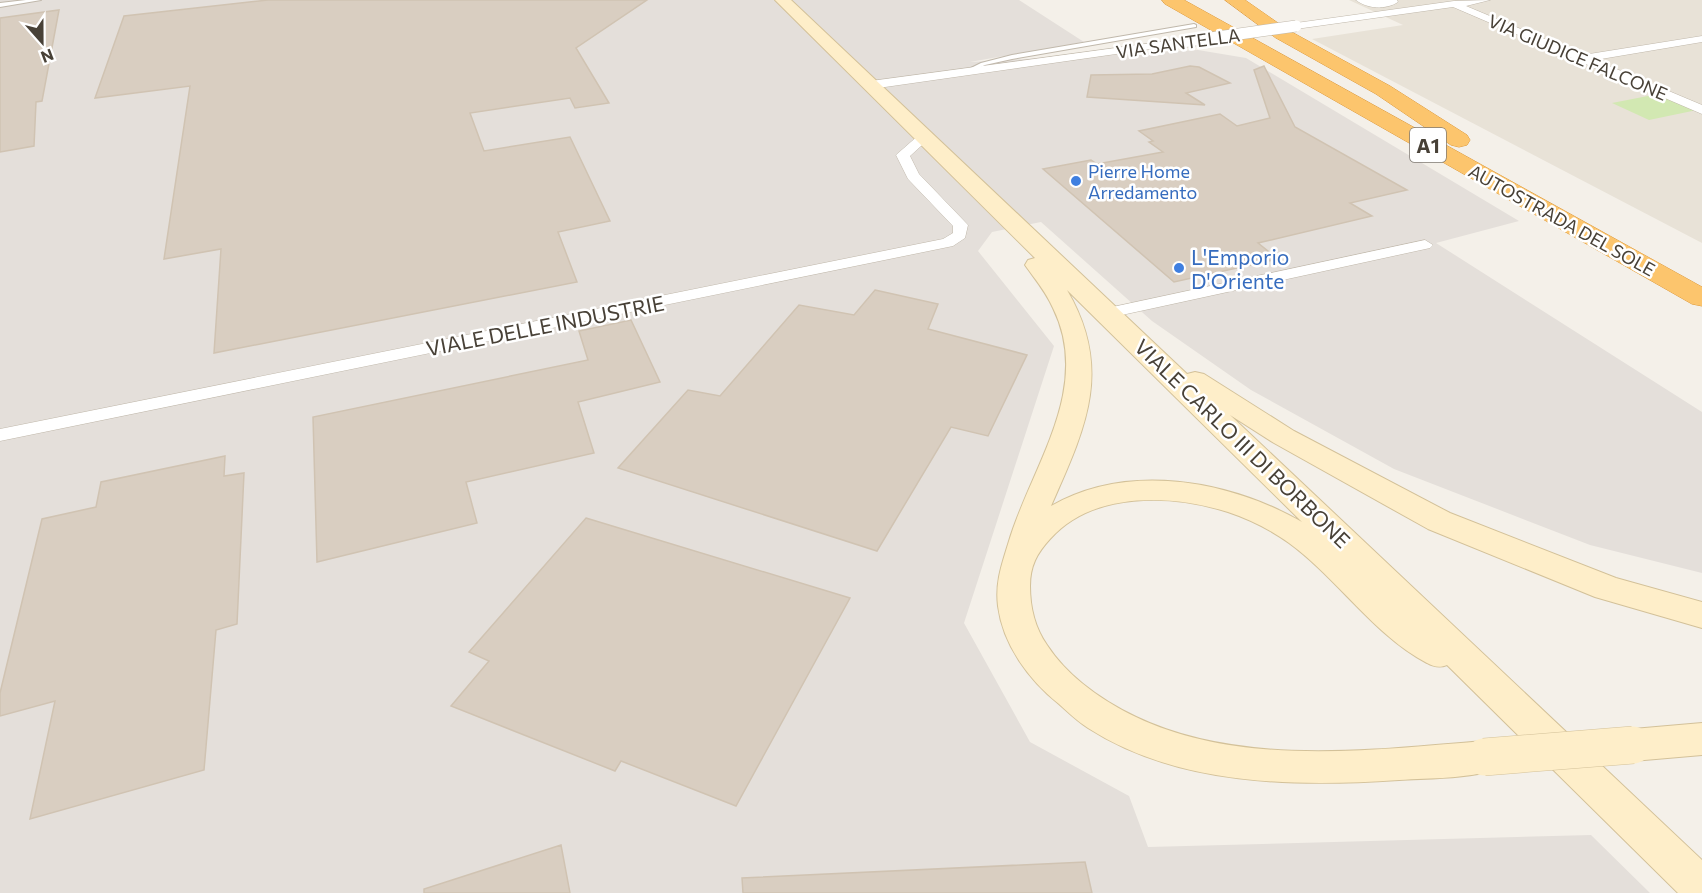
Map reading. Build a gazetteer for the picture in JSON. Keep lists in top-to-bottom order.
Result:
{
  "streets": {
    "highway": ["A1", "AUTOSTRADA DEL SOLE"],
    "street": [
      "VIA SANTELLA",
      "VIA GIUDICE FALCONE",
      "VIALE DELLE INDUSTRIE",
      "VIALE CARLO III DI BORBONE"
    ]
  },
  "crossings": [
    ["VIA SANTELLA", "VIA GIUDICE FALCONE"],
    ["VIA SANTELLA", "VIALE CARLO III DI BORBONE"],
    ["VIALE DELLE INDUSTRIE", "VIALE CARLO III DI BORBONE"]
  ],
  "places": ["Pierre Home Arredamento", "L'Emporio D'Oriente"],
  "north": "bottom"
}
